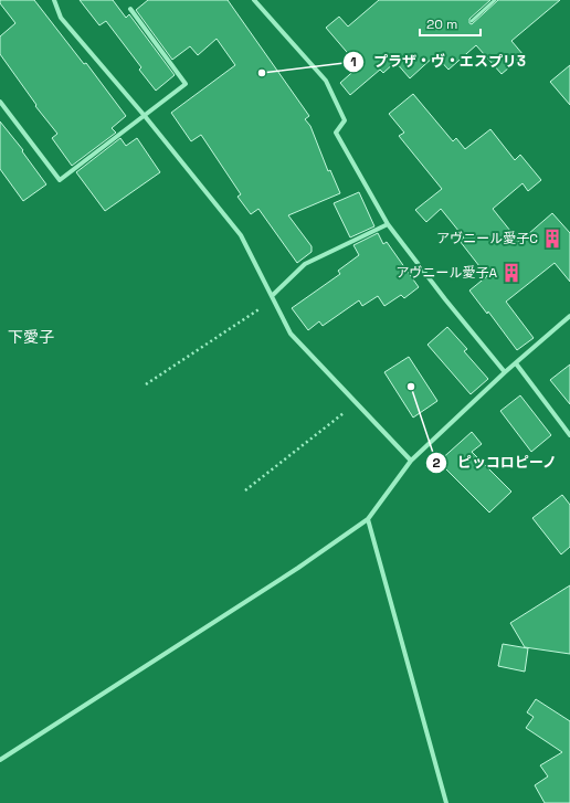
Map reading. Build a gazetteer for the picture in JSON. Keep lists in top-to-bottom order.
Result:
{
  "districts": ["下愛子"],
  "places": {
    "other": ["プラザ・ヴ・エスプリ3", "ピッコロピーノ"],
    "building": ["アヴニール愛子C", "アヴニール愛子A"]
  },
  "scale_bar": "20 m"
}
